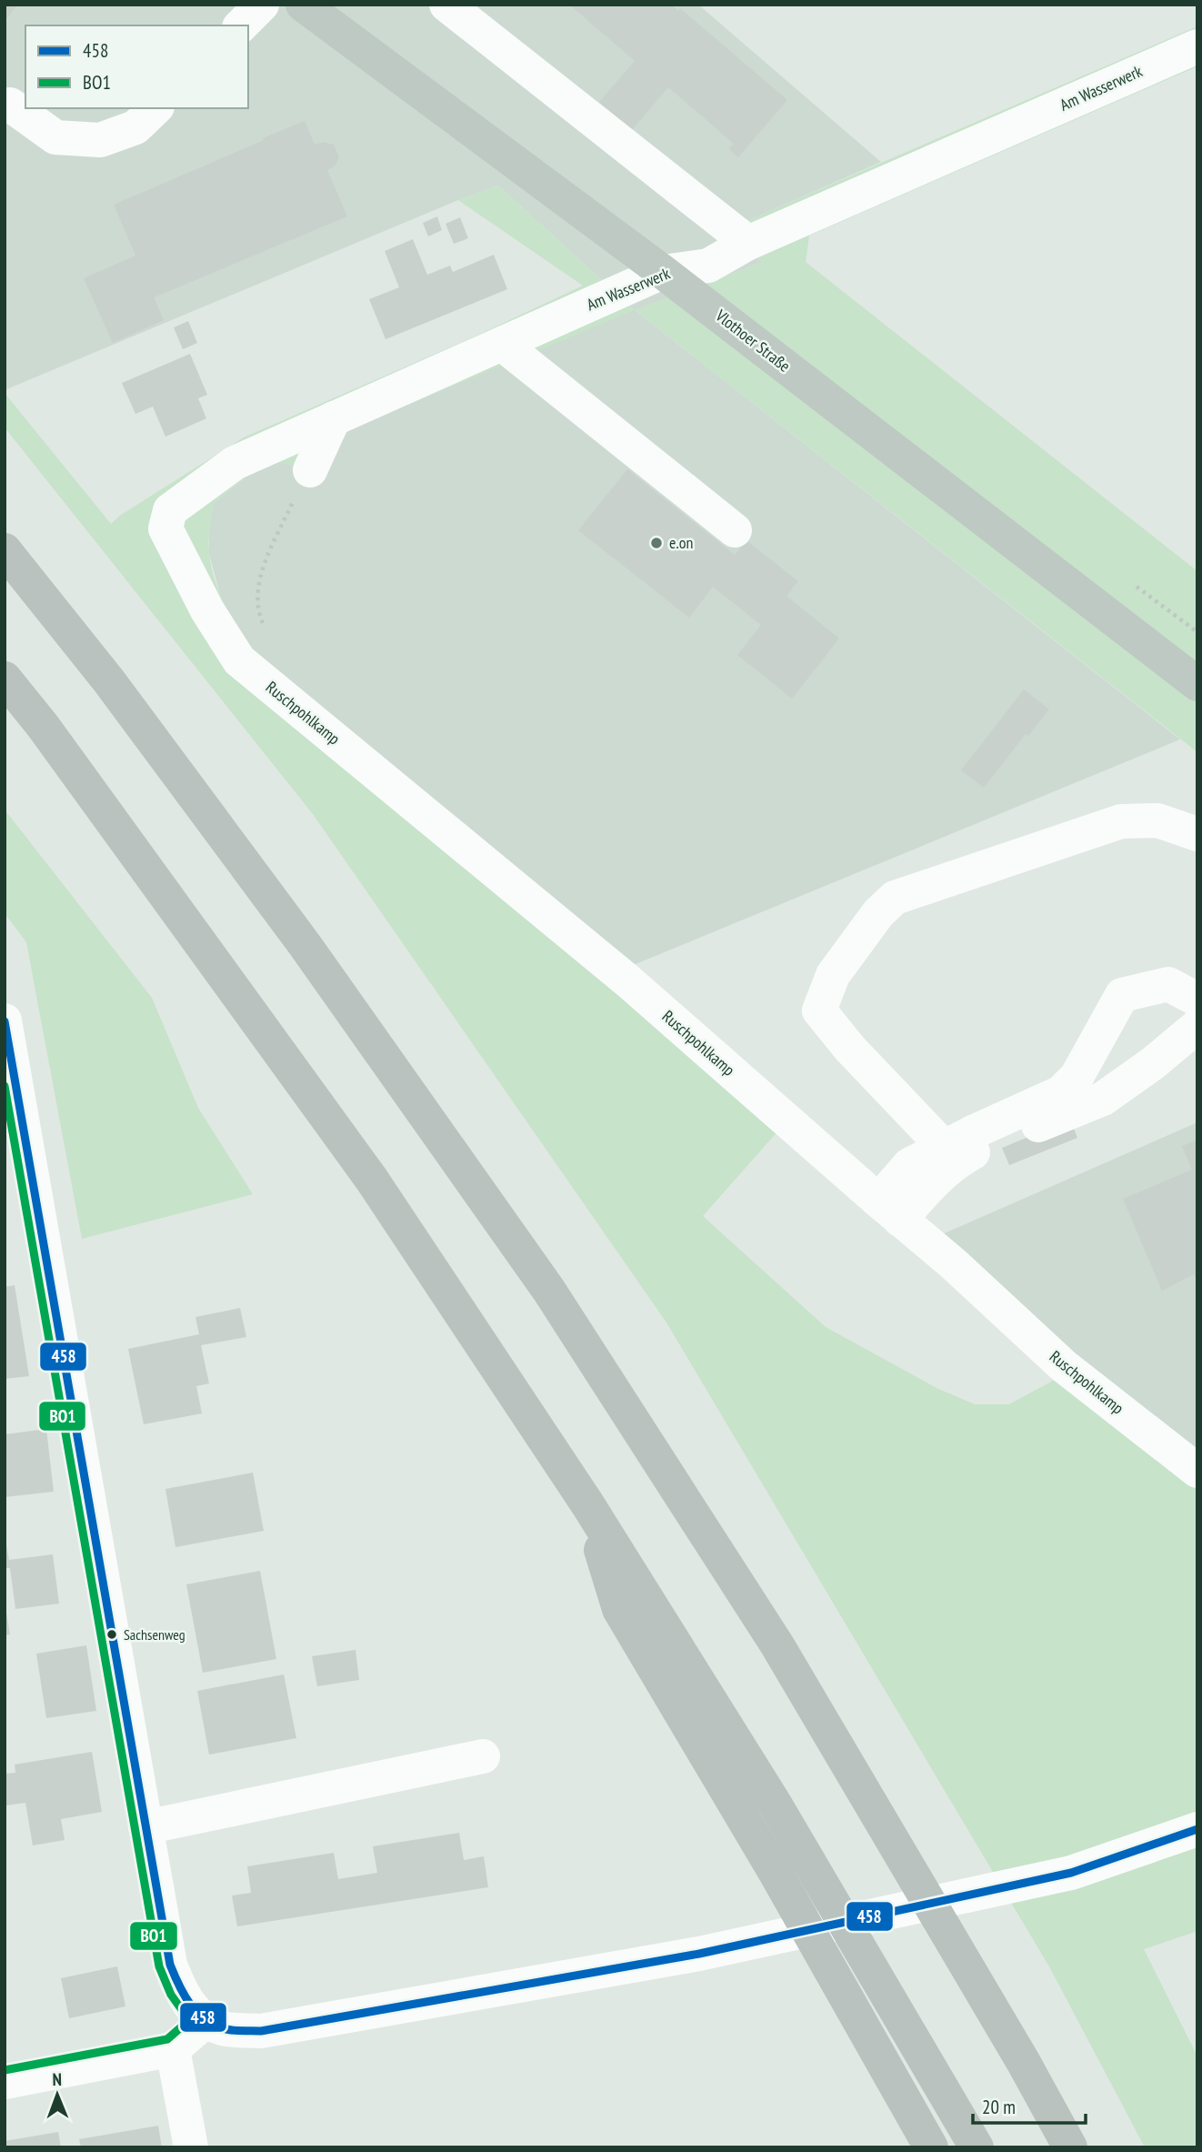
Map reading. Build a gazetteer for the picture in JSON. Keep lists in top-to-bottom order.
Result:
{
  "streets": {
    "main road": ["Vlothoer Straße"],
    "street": ["Am Wasserwerk", "Ruschpohlkamp"]
  },
  "crossings": [
    ["Am Wasserwerk", "Vlothoer Straße"],
    ["Am Wasserwerk", "Ruschpohlkamp"]
  ],
  "places": ["e.on", "Sachsenweg"],
  "lines": ["transit line 458", "transit line BO1"],
  "legend": ["458", "BO1"],
  "scale_bar": "20 m",
  "north": "top"
}
